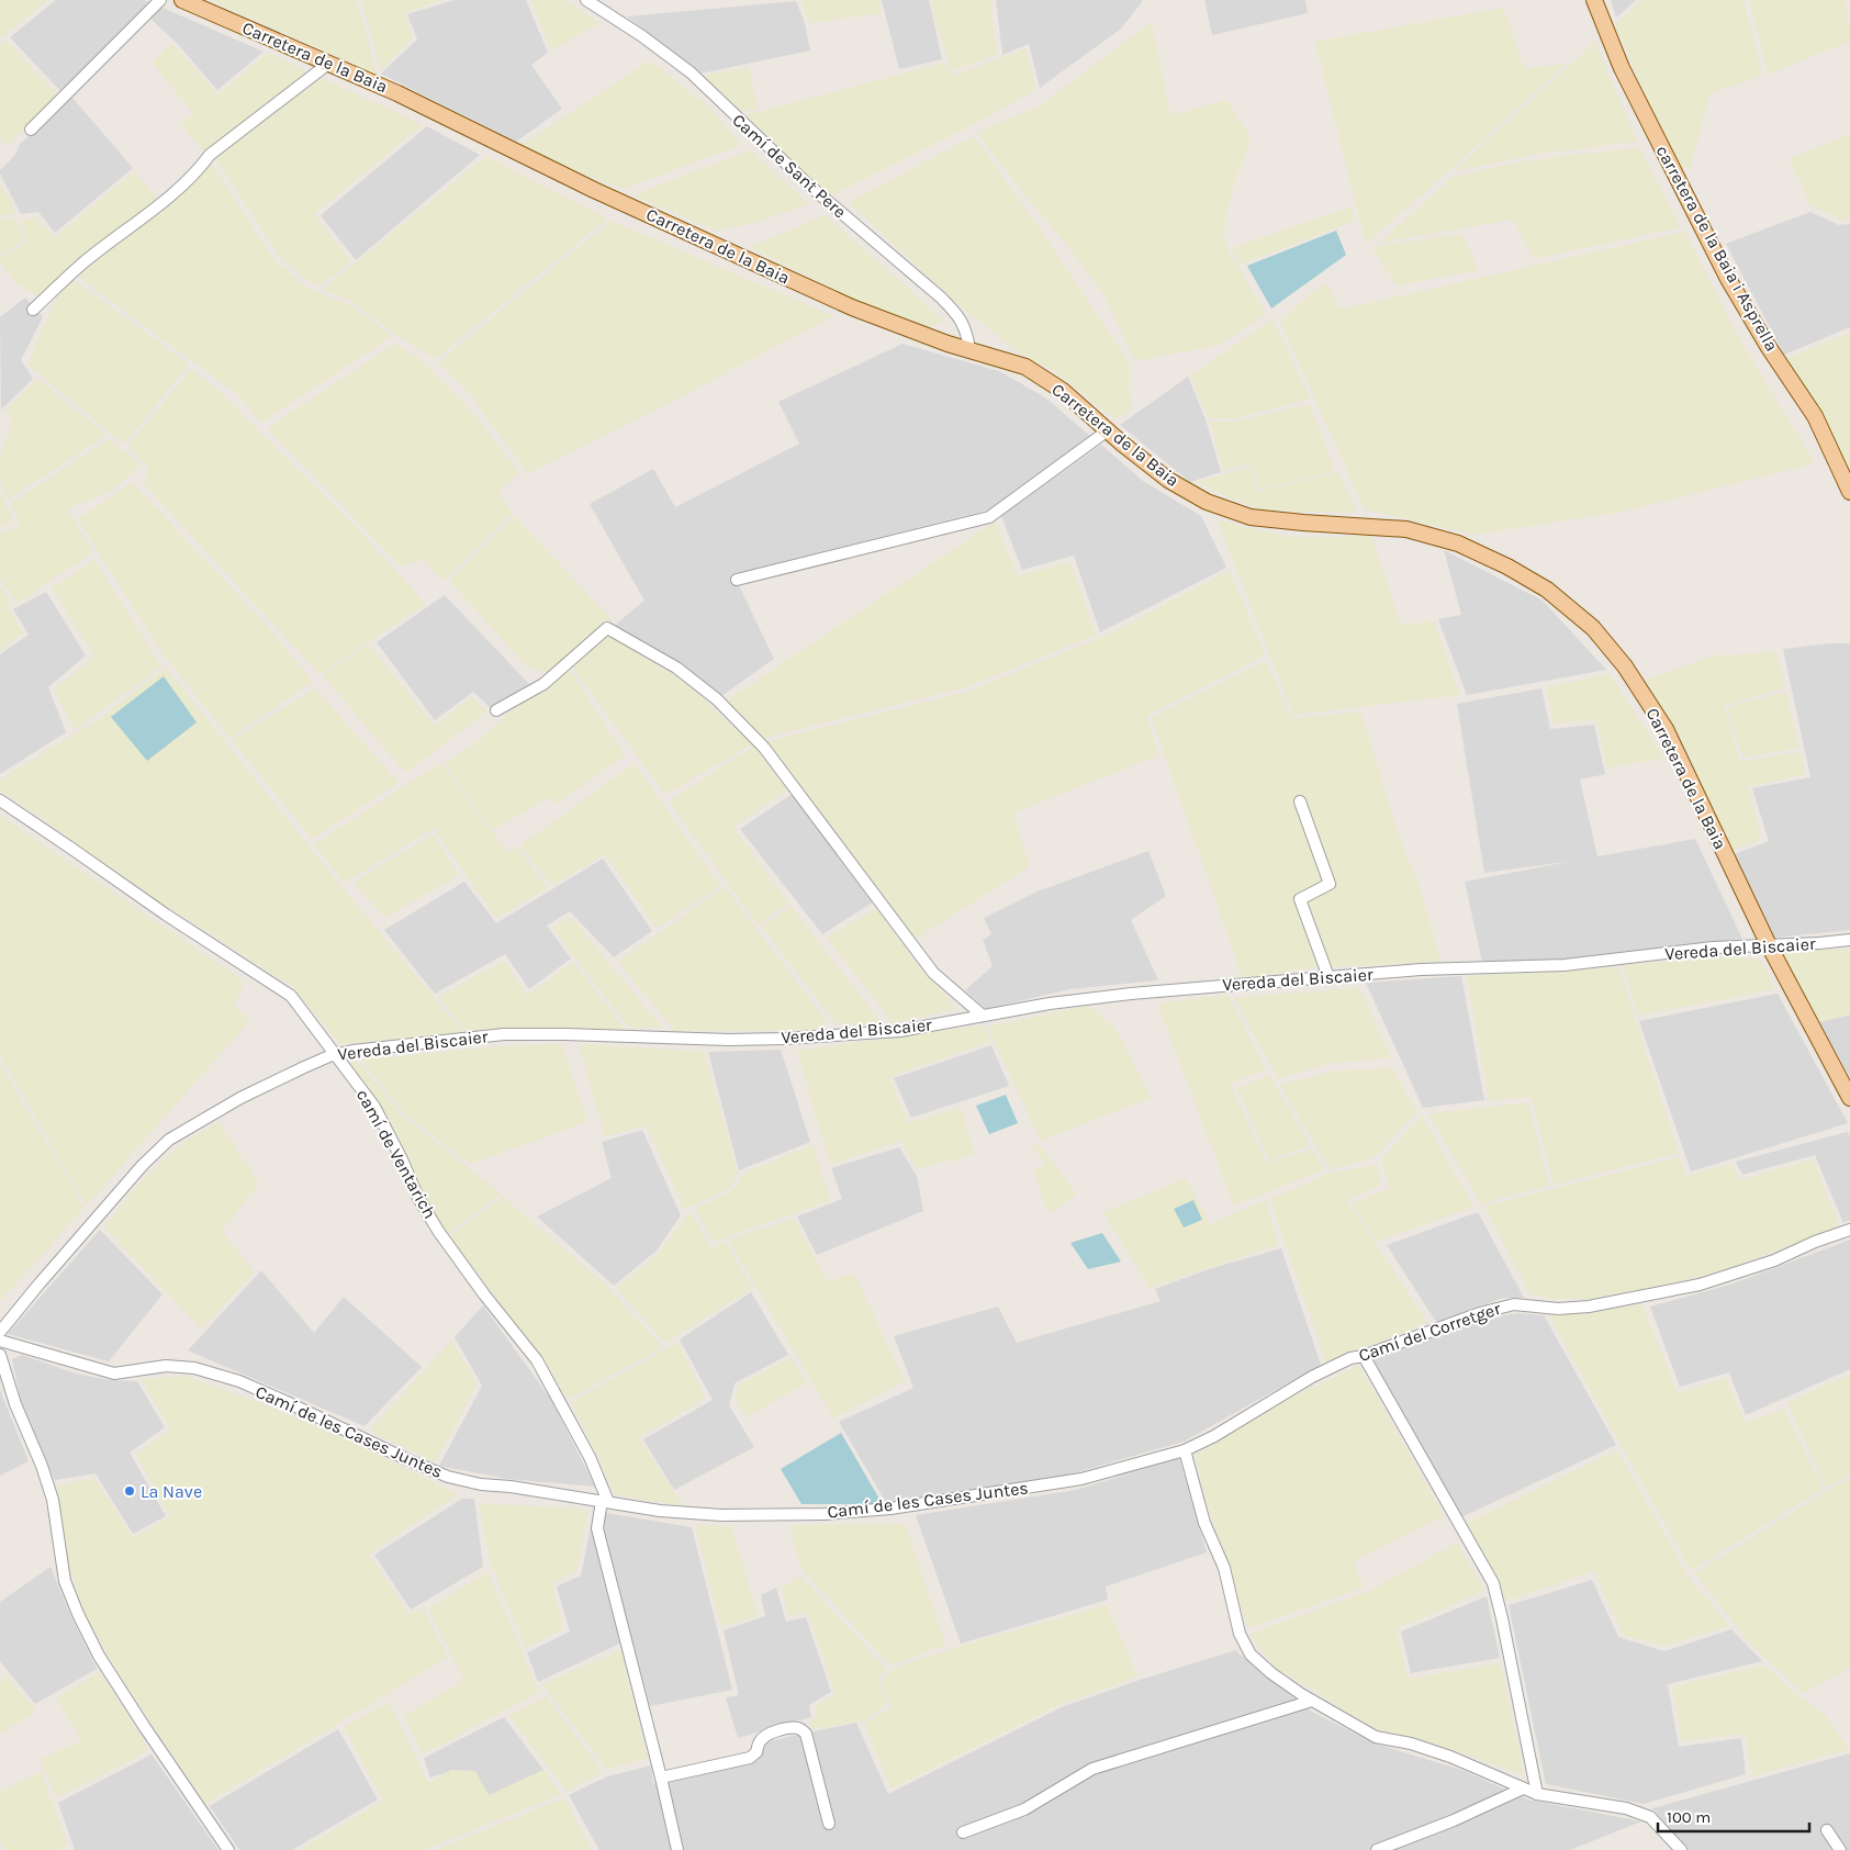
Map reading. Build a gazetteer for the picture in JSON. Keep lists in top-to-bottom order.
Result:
{
  "streets": {
    "main road": ["Carretera de la Baia", "carretera de la Baia i Asprella"],
    "street": [
      "Camí de Sant Pere",
      "Vereda del Biscaier",
      "camí de Ventarich",
      "Camí del Corretger",
      "Camí de les Cases Juntes"
    ]
  },
  "crossings": [
    ["Carretera de la Baia", "Camí de Sant Pere"],
    ["Carretera de la Baia", "Vereda del Biscaier"],
    ["Vereda del Biscaier", "camí de Ventarich"],
    ["camí de Ventarich", "Camí de les Cases Juntes"],
    ["Camí del Corretger", "Camí de les Cases Juntes"]
  ],
  "places": ["La Nave"],
  "scale_bar": "100 m"
}
